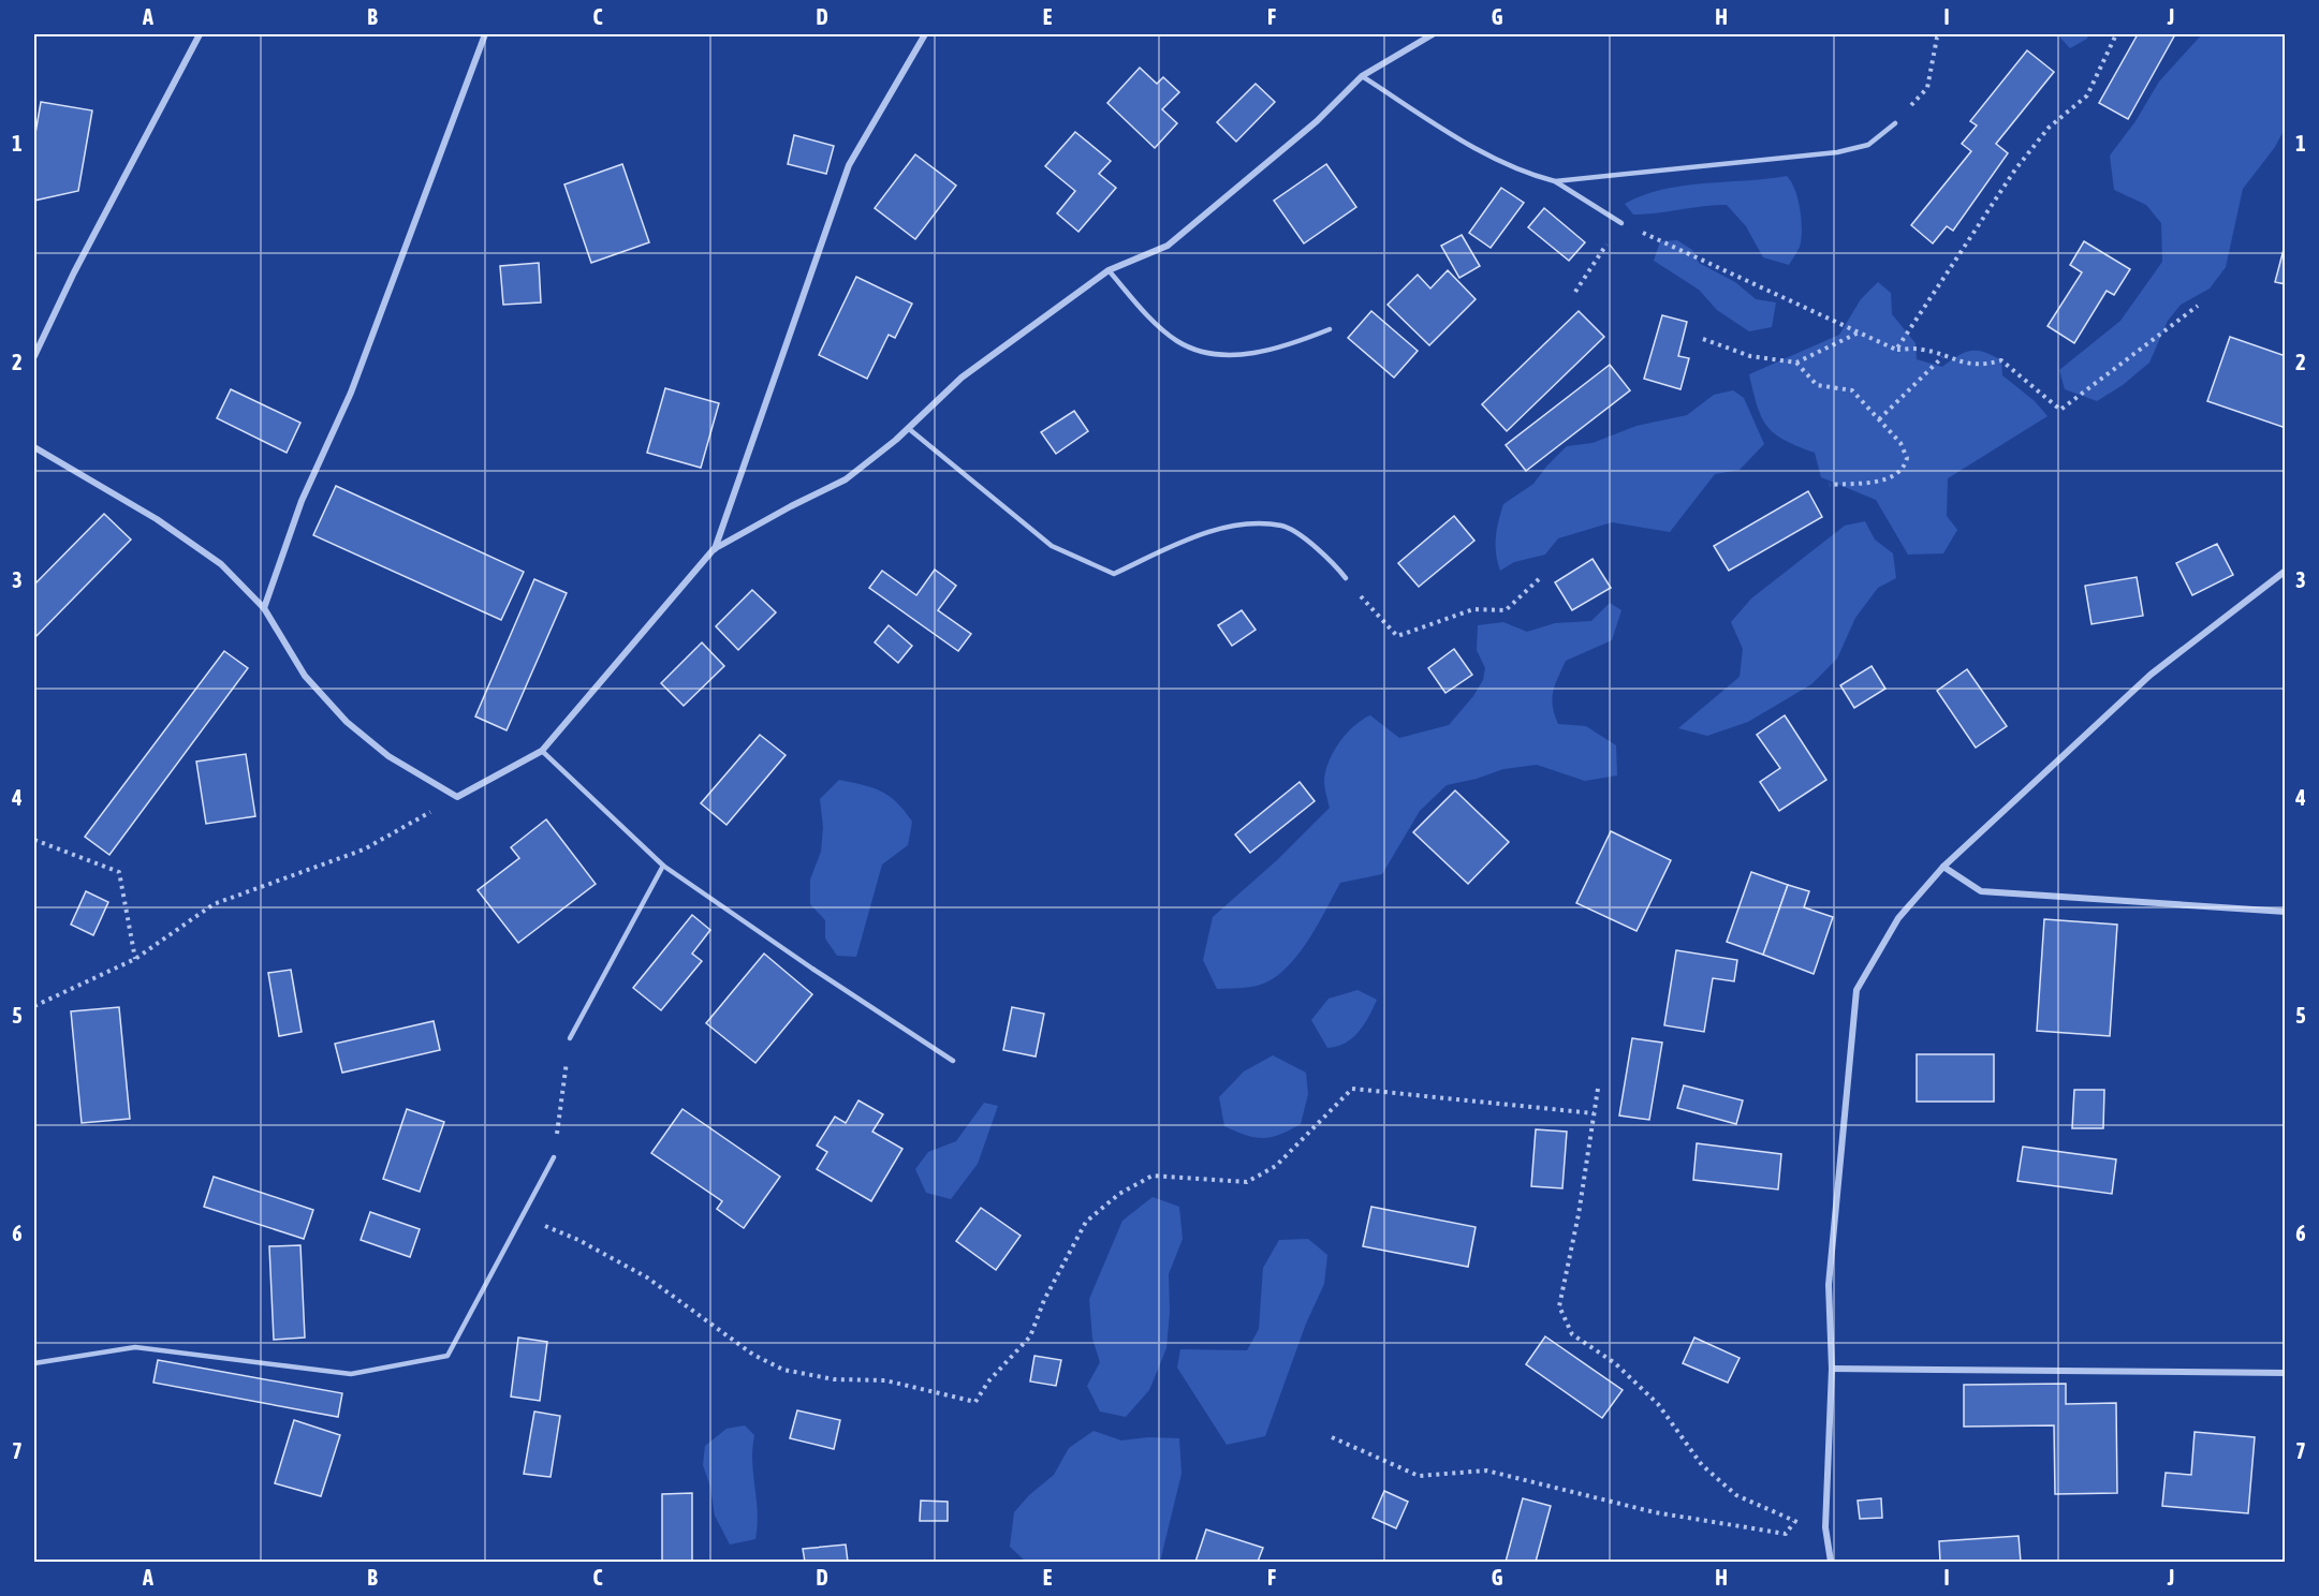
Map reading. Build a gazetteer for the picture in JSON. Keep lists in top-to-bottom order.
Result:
{
  "grid": {
    "columns": [
      "A",
      "B",
      "C",
      "D",
      "E",
      "F",
      "G",
      "H",
      "I",
      "J"
    ],
    "rows": [
      "1",
      "2",
      "3",
      "4",
      "5",
      "6",
      "7"
    ]
  }
}
